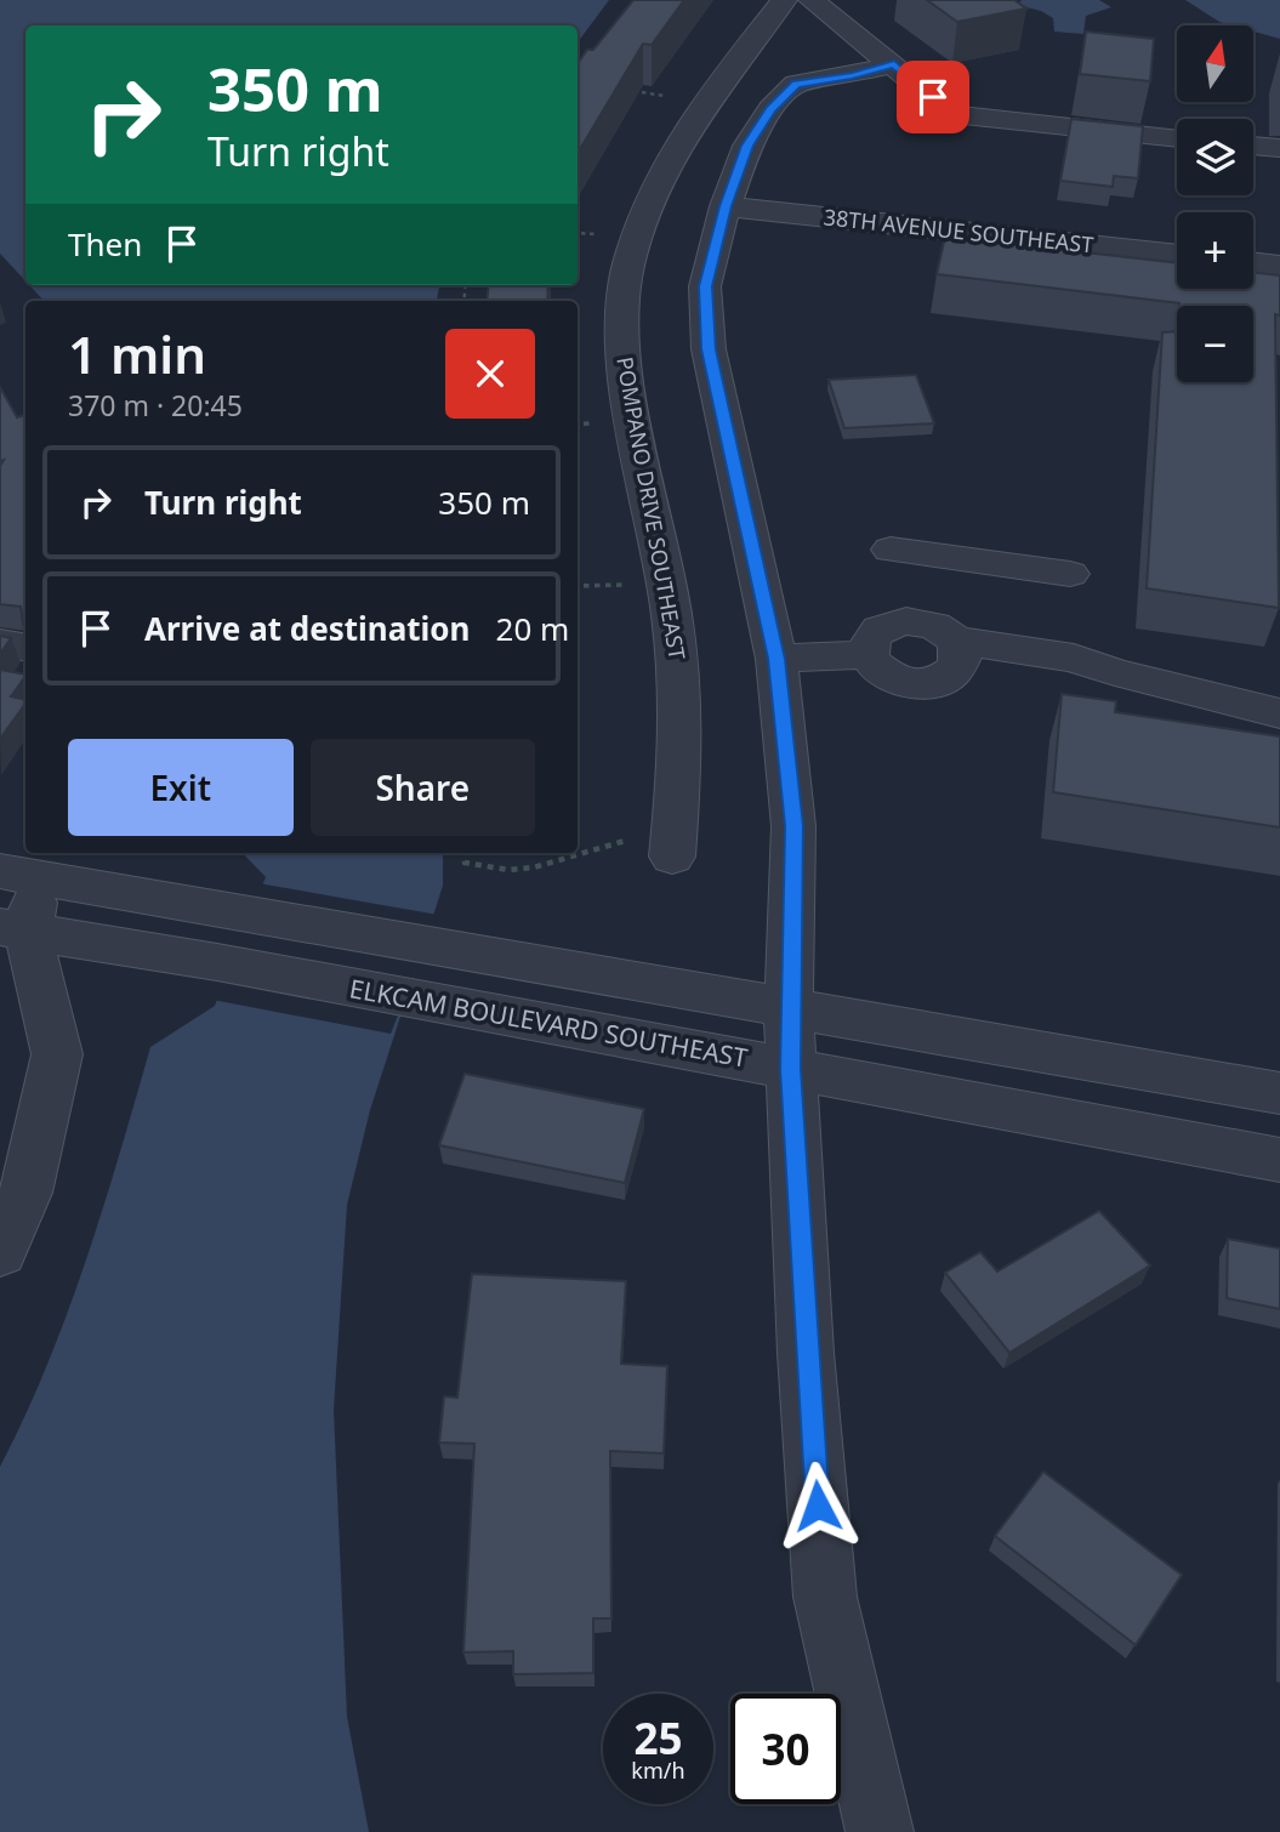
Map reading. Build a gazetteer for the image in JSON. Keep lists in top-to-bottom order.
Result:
{
  "streets": {
    "street": ["38TH AVENUE SOUTHEAST", "POMPANO DRIVE SOUTHEAST", "ELKCAM BOULEVARD SOUTHEAST"]
  },
  "north": "top",
  "page": {
    "map_buttons": ["+", "−"],
    "turn": ["350 m", "Turn right"],
    "then": "Then",
    "heading": ["1 min", "370 m · 20:45"],
    "list": [
      {
        "name": "Turn right",
        "value": "350 m"
      },
      {
        "name": "Arrive at destination",
        "value": "20 m"
      }
    ],
    "buttons": ["Exit", "Share"],
    "speed": "25 km/h",
    "limit": "30"
  }
}
